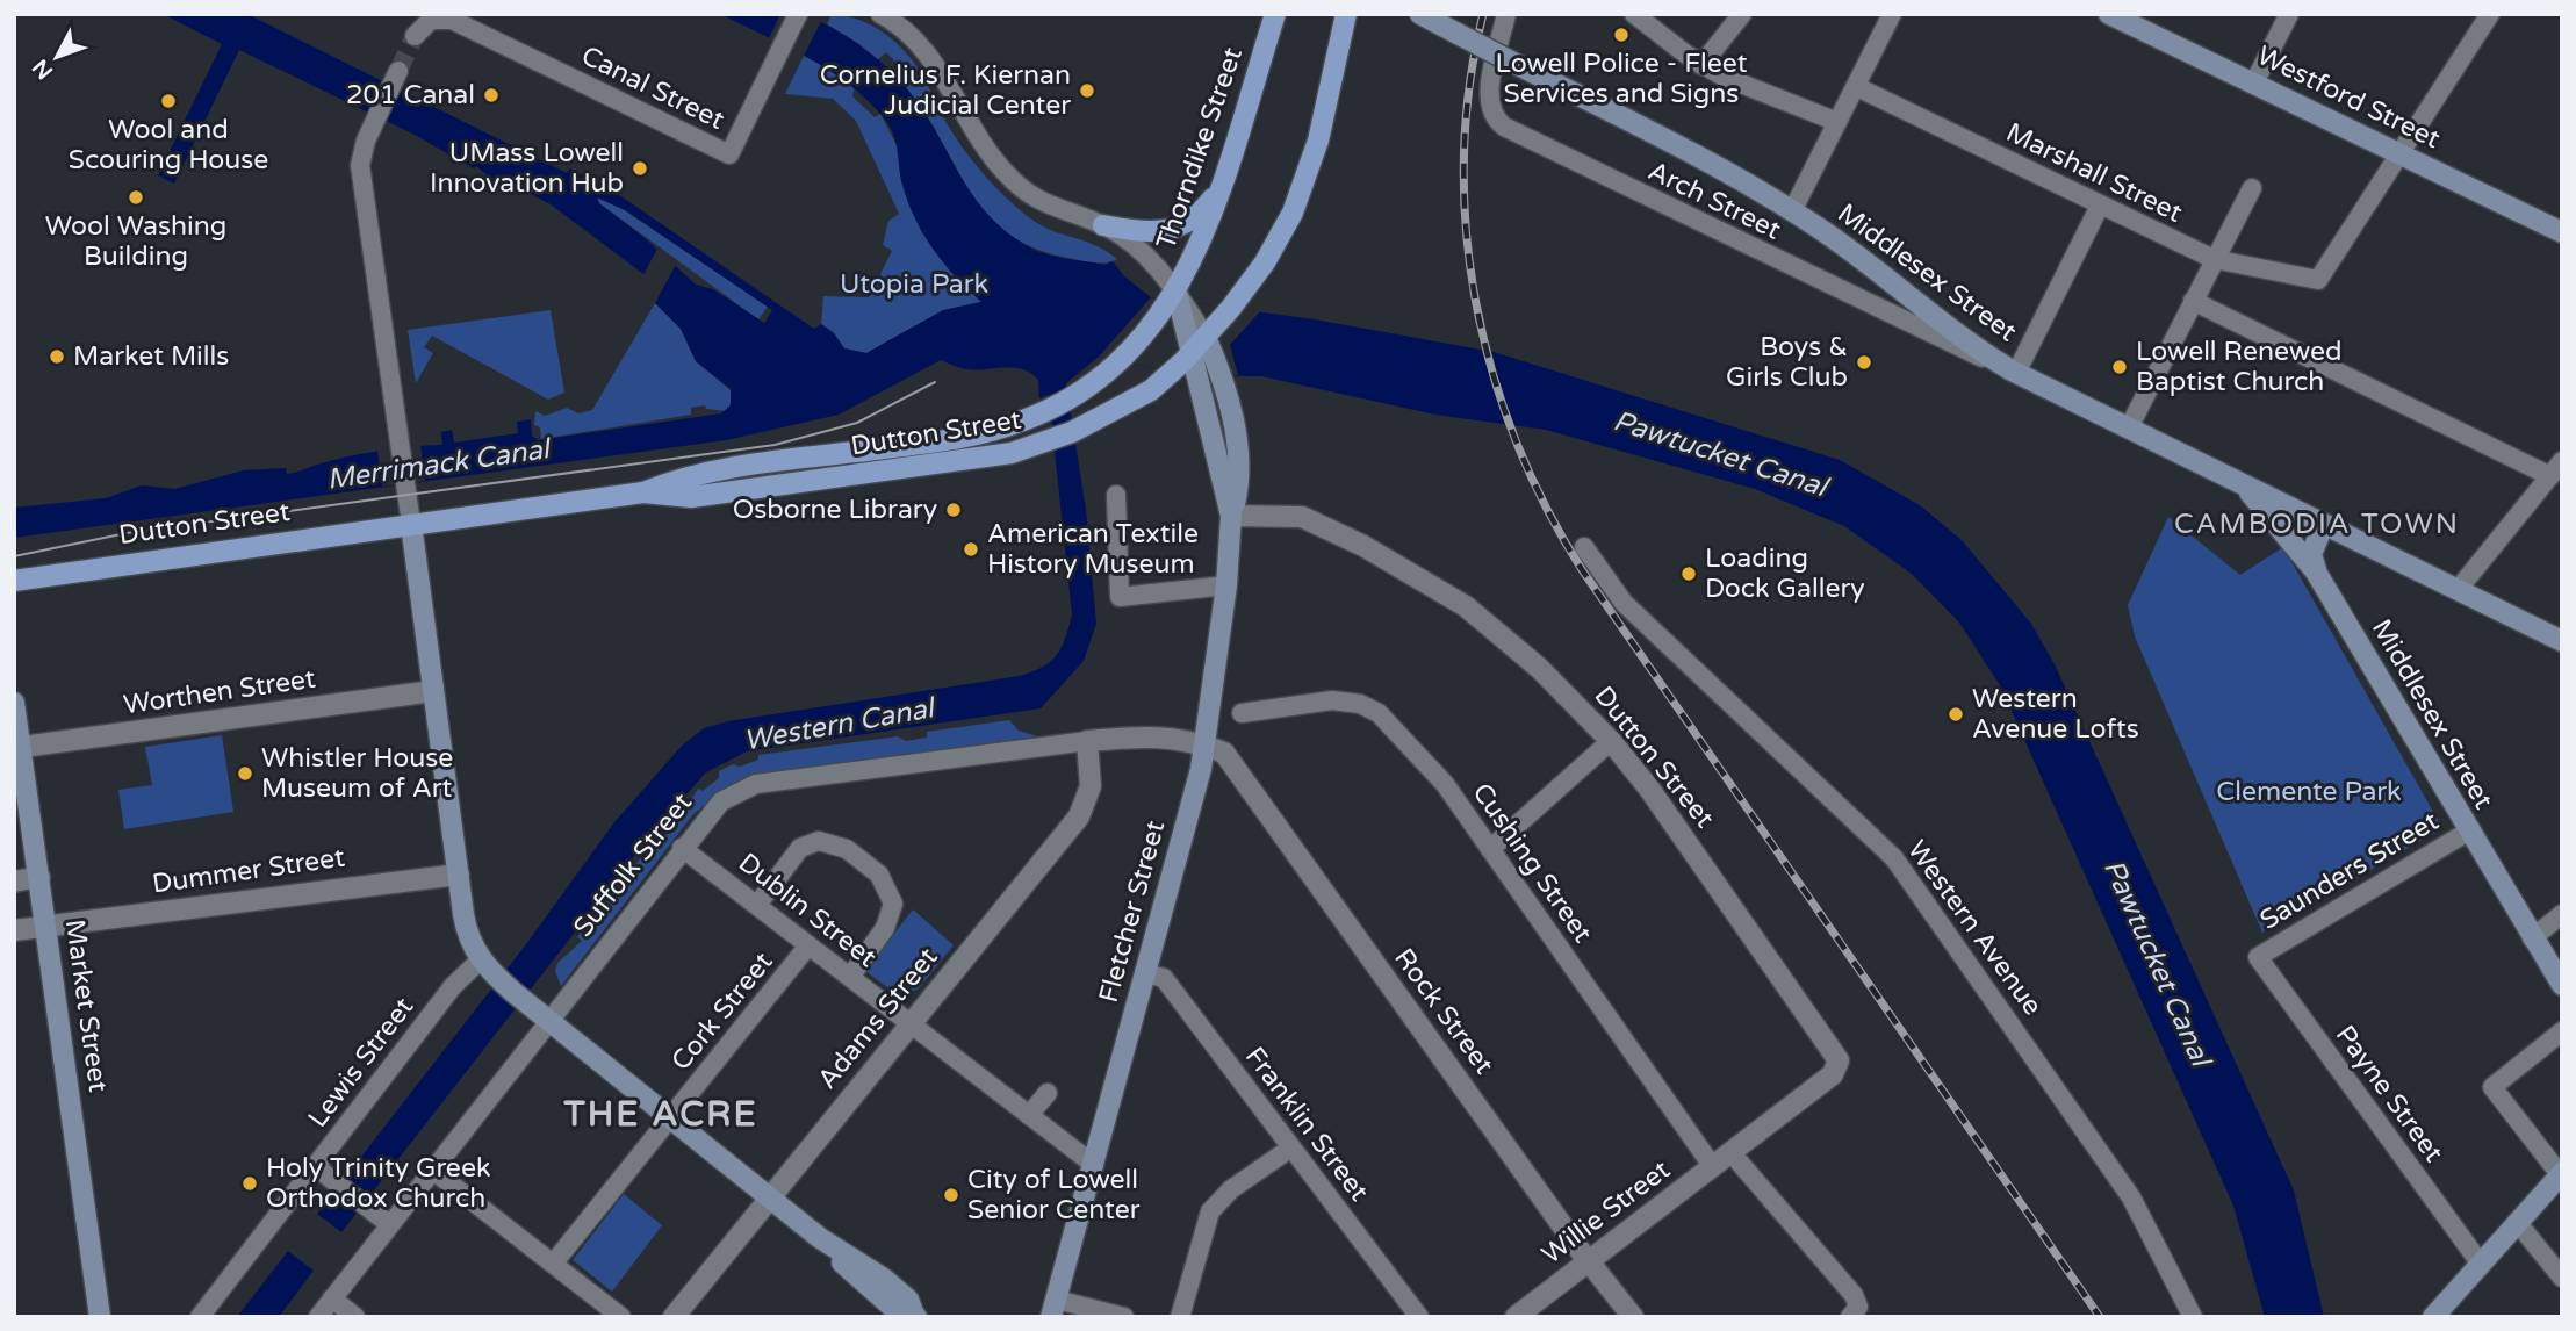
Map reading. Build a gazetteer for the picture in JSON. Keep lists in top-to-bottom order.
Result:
{
  "streets": {
    "main road": [
      "Westford Street",
      "Thorndike Street",
      "Middlesex Street",
      "Dutton Street",
      "Fletcher Street",
      "Market Street"
    ],
    "street": [
      "Canal Street",
      "Marshall Street",
      "Arch Street",
      "Worthen Street",
      "Cushing Street",
      "Suffolk Street",
      "Dummer Street",
      "Saunders Street",
      "Dublin Street",
      "Western Avenue",
      "Cork Street",
      "Rock Street",
      "Adams Street",
      "Lewis Street",
      "Payne Street",
      "Franklin Street",
      "Willie Street"
    ]
  },
  "crossings": [
    ["Westford Street", "Marshall Street"],
    ["Thorndike Street", "Dutton Street"],
    ["Thorndike Street", "Fletcher Street"],
    ["Arch Street", "Middlesex Street"],
    ["Middlesex Street", "Saunders Street"],
    ["Dutton Street", "Fletcher Street"],
    ["Dutton Street", "Willie Street"],
    ["Worthen Street", "Market Street"],
    ["Cushing Street", "Willie Street"],
    ["Suffolk Street", "Dublin Street"],
    ["Suffolk Street", "Fletcher Street"],
    ["Suffolk Street", "Rock Street"],
    ["Suffolk Street", "Adams Street"],
    ["Dummer Street", "Market Street"],
    ["Saunders Street", "Payne Street"],
    ["Dublin Street", "Fletcher Street"],
    ["Dublin Street", "Cork Street"],
    ["Dublin Street", "Adams Street"],
    ["Fletcher Street", "Rock Street"],
    ["Fletcher Street", "Franklin Street"],
    ["Rock Street", "Willie Street"]
  ],
  "districts": ["CAMBODIA TOWN", "THE ACRE"],
  "water": ["Pawtucket Canal", "Merrimack Canal", "Western Canal"],
  "parks": ["Utopia Park", "Clemente Park"],
  "places": [
    "Lowell Police - Fleet Services and Signs",
    "Cornelius F. Kiernan Judicial Center",
    "201 Canal",
    "Wool and Scouring House",
    "UMass Lowell Innovation Hub",
    "Wool Washing Building",
    "Market Mills",
    "Boys & Girls Club",
    "Lowell Renewed Baptist Church",
    "Osborne Library",
    "American Textile History Museum",
    "Loading Dock Gallery",
    "Western Avenue Lofts",
    "Whistler House Museum of Art",
    "Holy Trinity Greek Orthodox Church",
    "City of Lowell Senior Center"
  ],
  "north": "bottom left"
}
